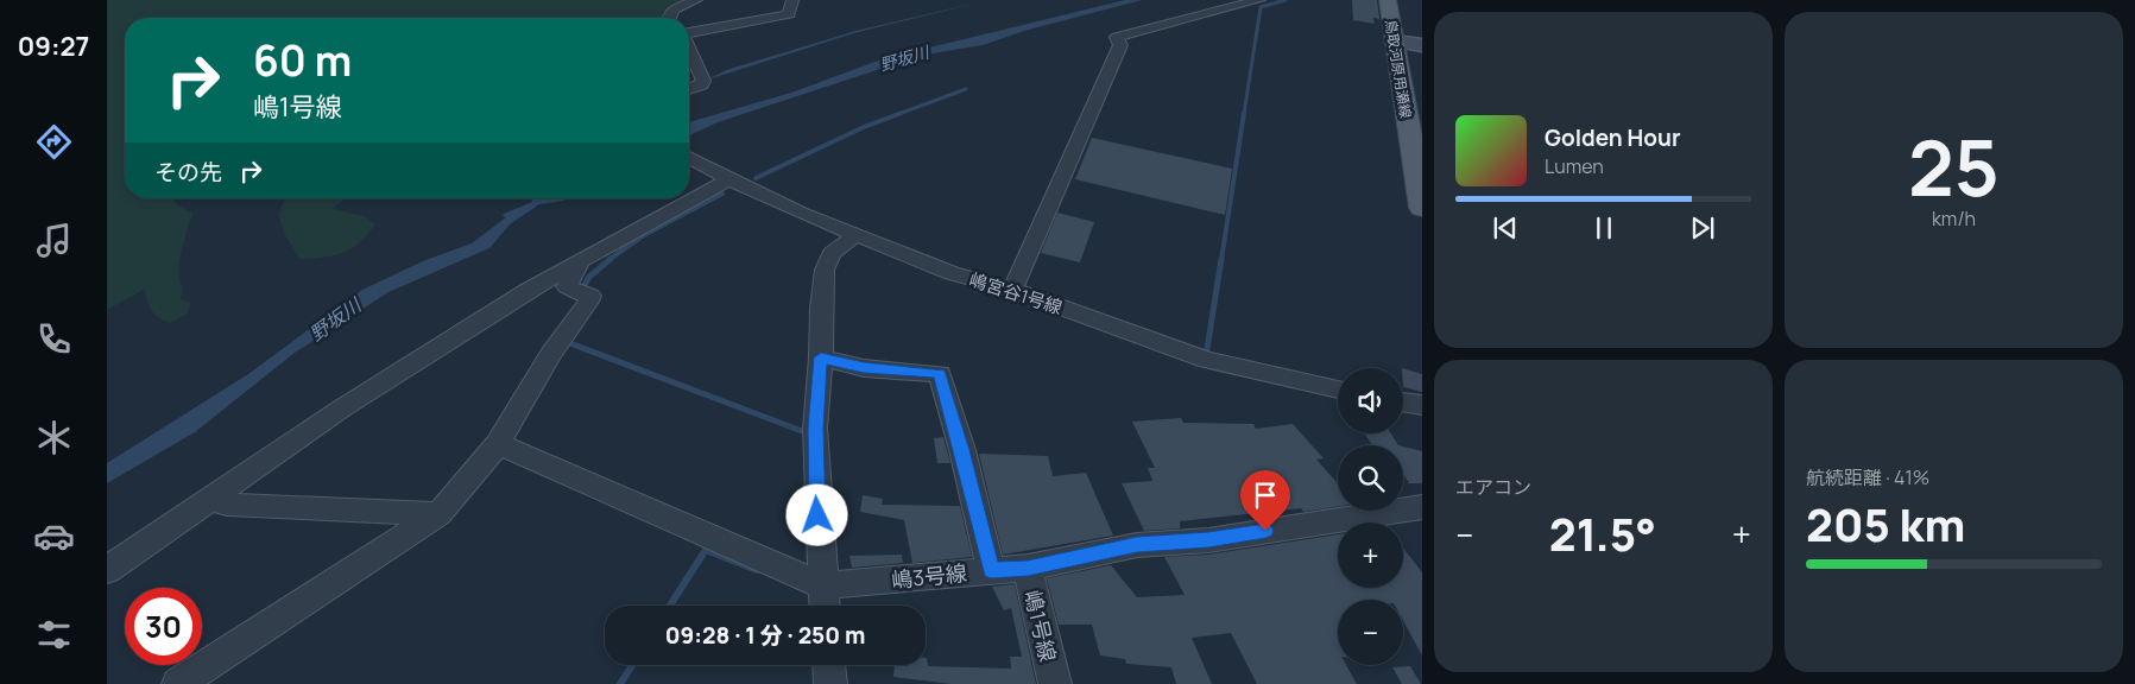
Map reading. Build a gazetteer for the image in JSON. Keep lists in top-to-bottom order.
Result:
{
  "streets": {
    "main road": ["鳥取河原用瀬線"],
    "street": ["嶋宮谷1号線", "嶋3号線", "嶋1号線"]
  },
  "crossings": [
    ["嶋3号線", "嶋1号線"]
  ],
  "water": ["野坂川"],
  "page": {
    "tabs": "09:27",
    "tile": [
      ["25", "km/h"],
      "エアコン",
      ["航続距離 · 41%", "205 km"]
    ],
    "turn": ["60 m", "嶋1号線"],
    "song": ["Golden Hour", "Lumen"],
    "then": "その先",
    "map_buttons": ["+", "−"],
    "heat": ["−", "21.5°", "+"],
    "limit": "30",
    "trip": "09:28 · 1 分 · 250 m"
  }
}
